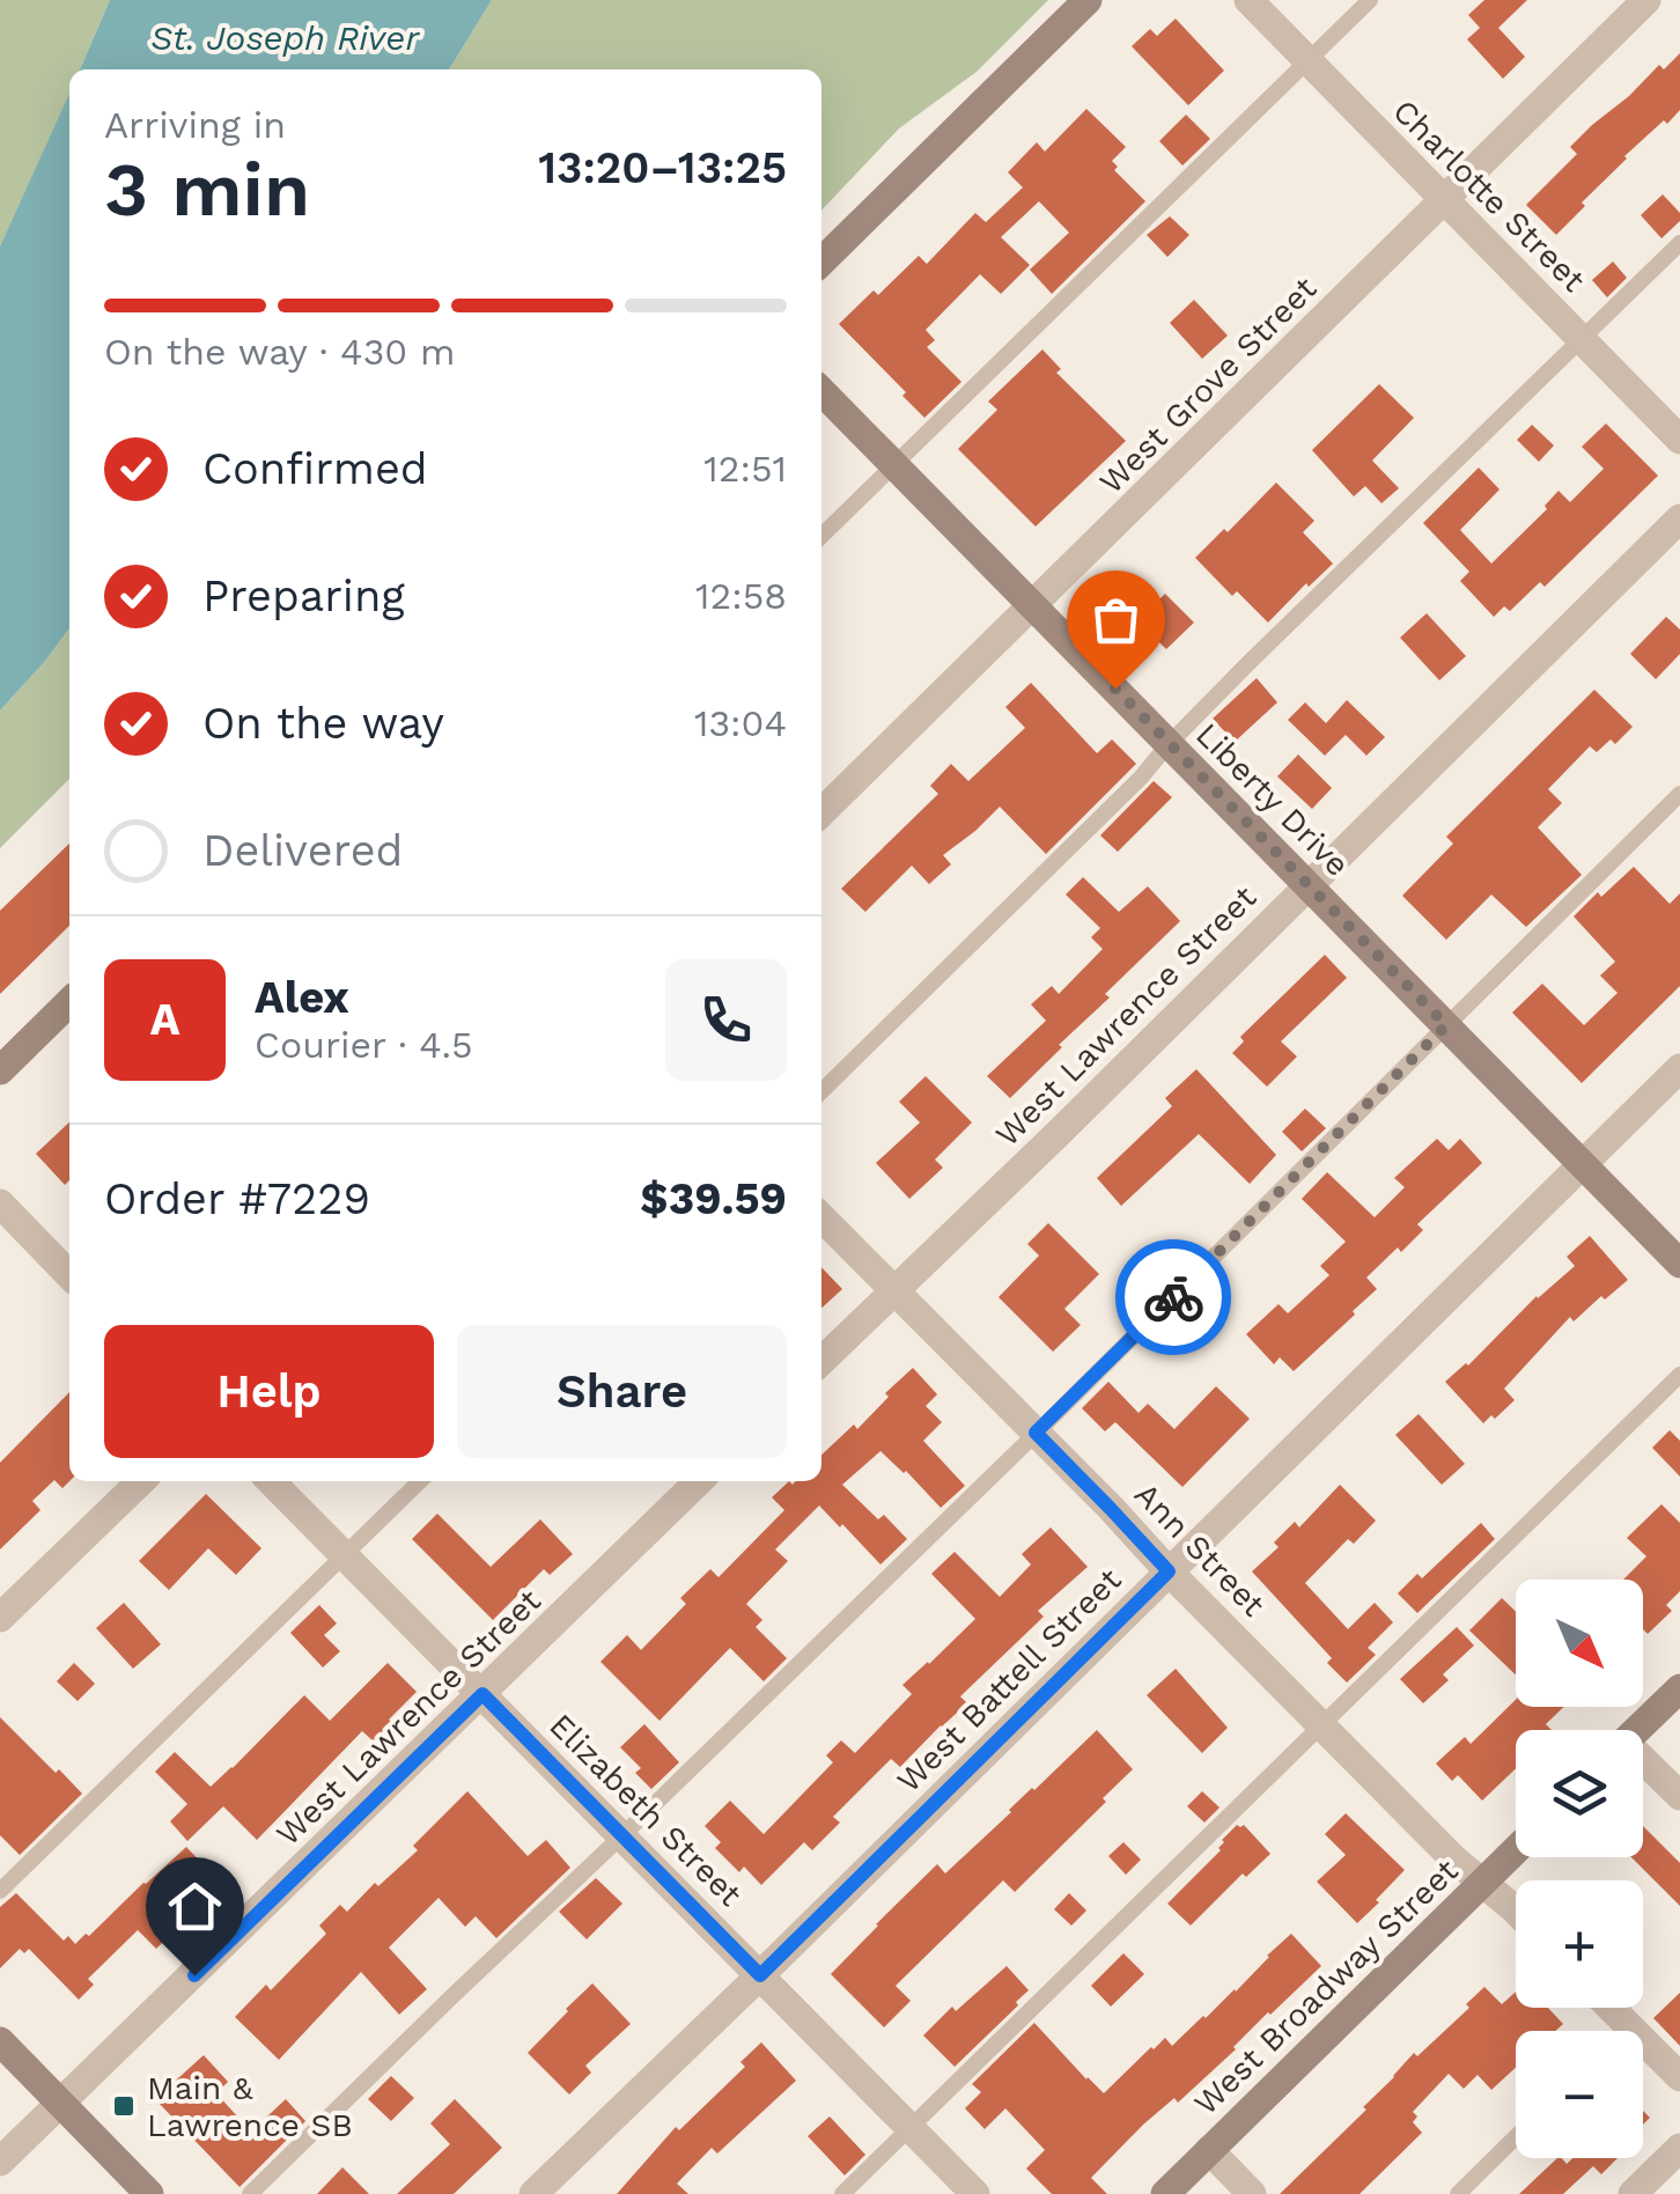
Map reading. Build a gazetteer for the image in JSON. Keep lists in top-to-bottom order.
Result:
{
  "streets": {
    "street": [
      "Charlotte Street",
      "West Grove Street",
      "Liberty Drive",
      "West Lawrence Street",
      "Ann Street",
      "West Battell Street",
      "Elizabeth Street",
      "West Broadway Street"
    ]
  },
  "crossings": [
    ["Charlotte Street", "West Grove Street"],
    ["West Grove Street", "Liberty Drive"],
    ["Liberty Drive", "West Lawrence Street"],
    ["Liberty Drive", "West Battell Street"],
    ["West Lawrence Street", "Ann Street"],
    ["West Lawrence Street", "Elizabeth Street"],
    ["Ann Street", "West Battell Street"],
    ["Ann Street", "West Broadway Street"],
    ["West Battell Street", "Elizabeth Street"]
  ],
  "water": ["St. Joseph River"],
  "places": {
    "transit": ["Main & Lawrence SB"]
  },
  "north": "bottom right",
  "page": {
    "heading": ["3 min", "Arriving in", "13:20–13:25"],
    "panel": [
      "Alex",
      "Courier · 4.5",
      "Order #7229",
      "$39.59"
    ],
    "bar": "On the way · 430 m",
    "list": [
      ["Confirmed", "12:51"],
      ["Preparing", "12:58"],
      ["On the way", "13:04"],
      "Delivered"
    ],
    "round": "A",
    "buttons": ["Help", "Share"],
    "map_buttons": ["+", "−"]
  }
}
